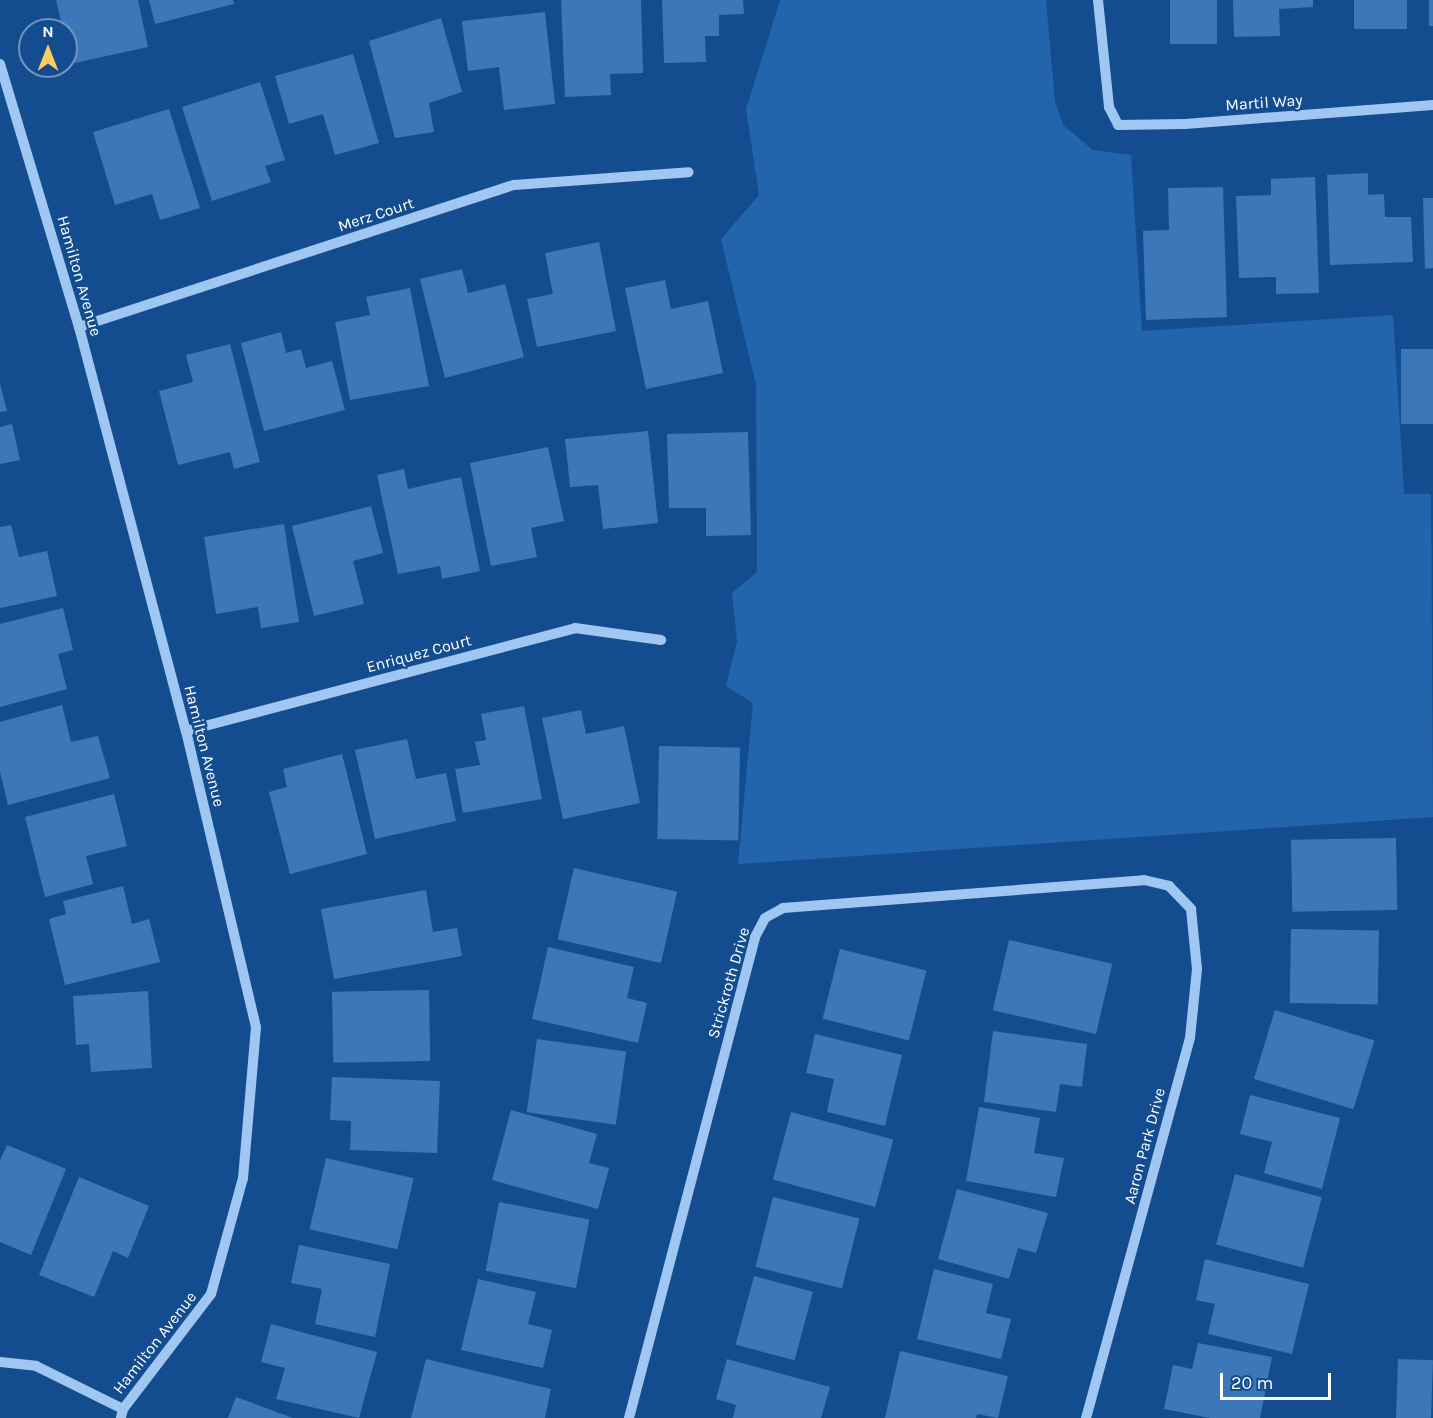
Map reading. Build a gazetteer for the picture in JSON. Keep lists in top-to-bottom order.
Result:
{
  "streets": {
    "street": [
      "Martil Way",
      "Merz Court",
      "Hamilton Avenue",
      "Enriquez Court",
      "Strickroth Drive",
      "Aaron Park Drive"
    ]
  },
  "crossings": [
    ["Merz Court", "Hamilton Avenue"],
    ["Hamilton Avenue", "Enriquez Court"],
    ["Strickroth Drive", "Aaron Park Drive"]
  ],
  "scale_bar": "20 m",
  "north": "top"
}
